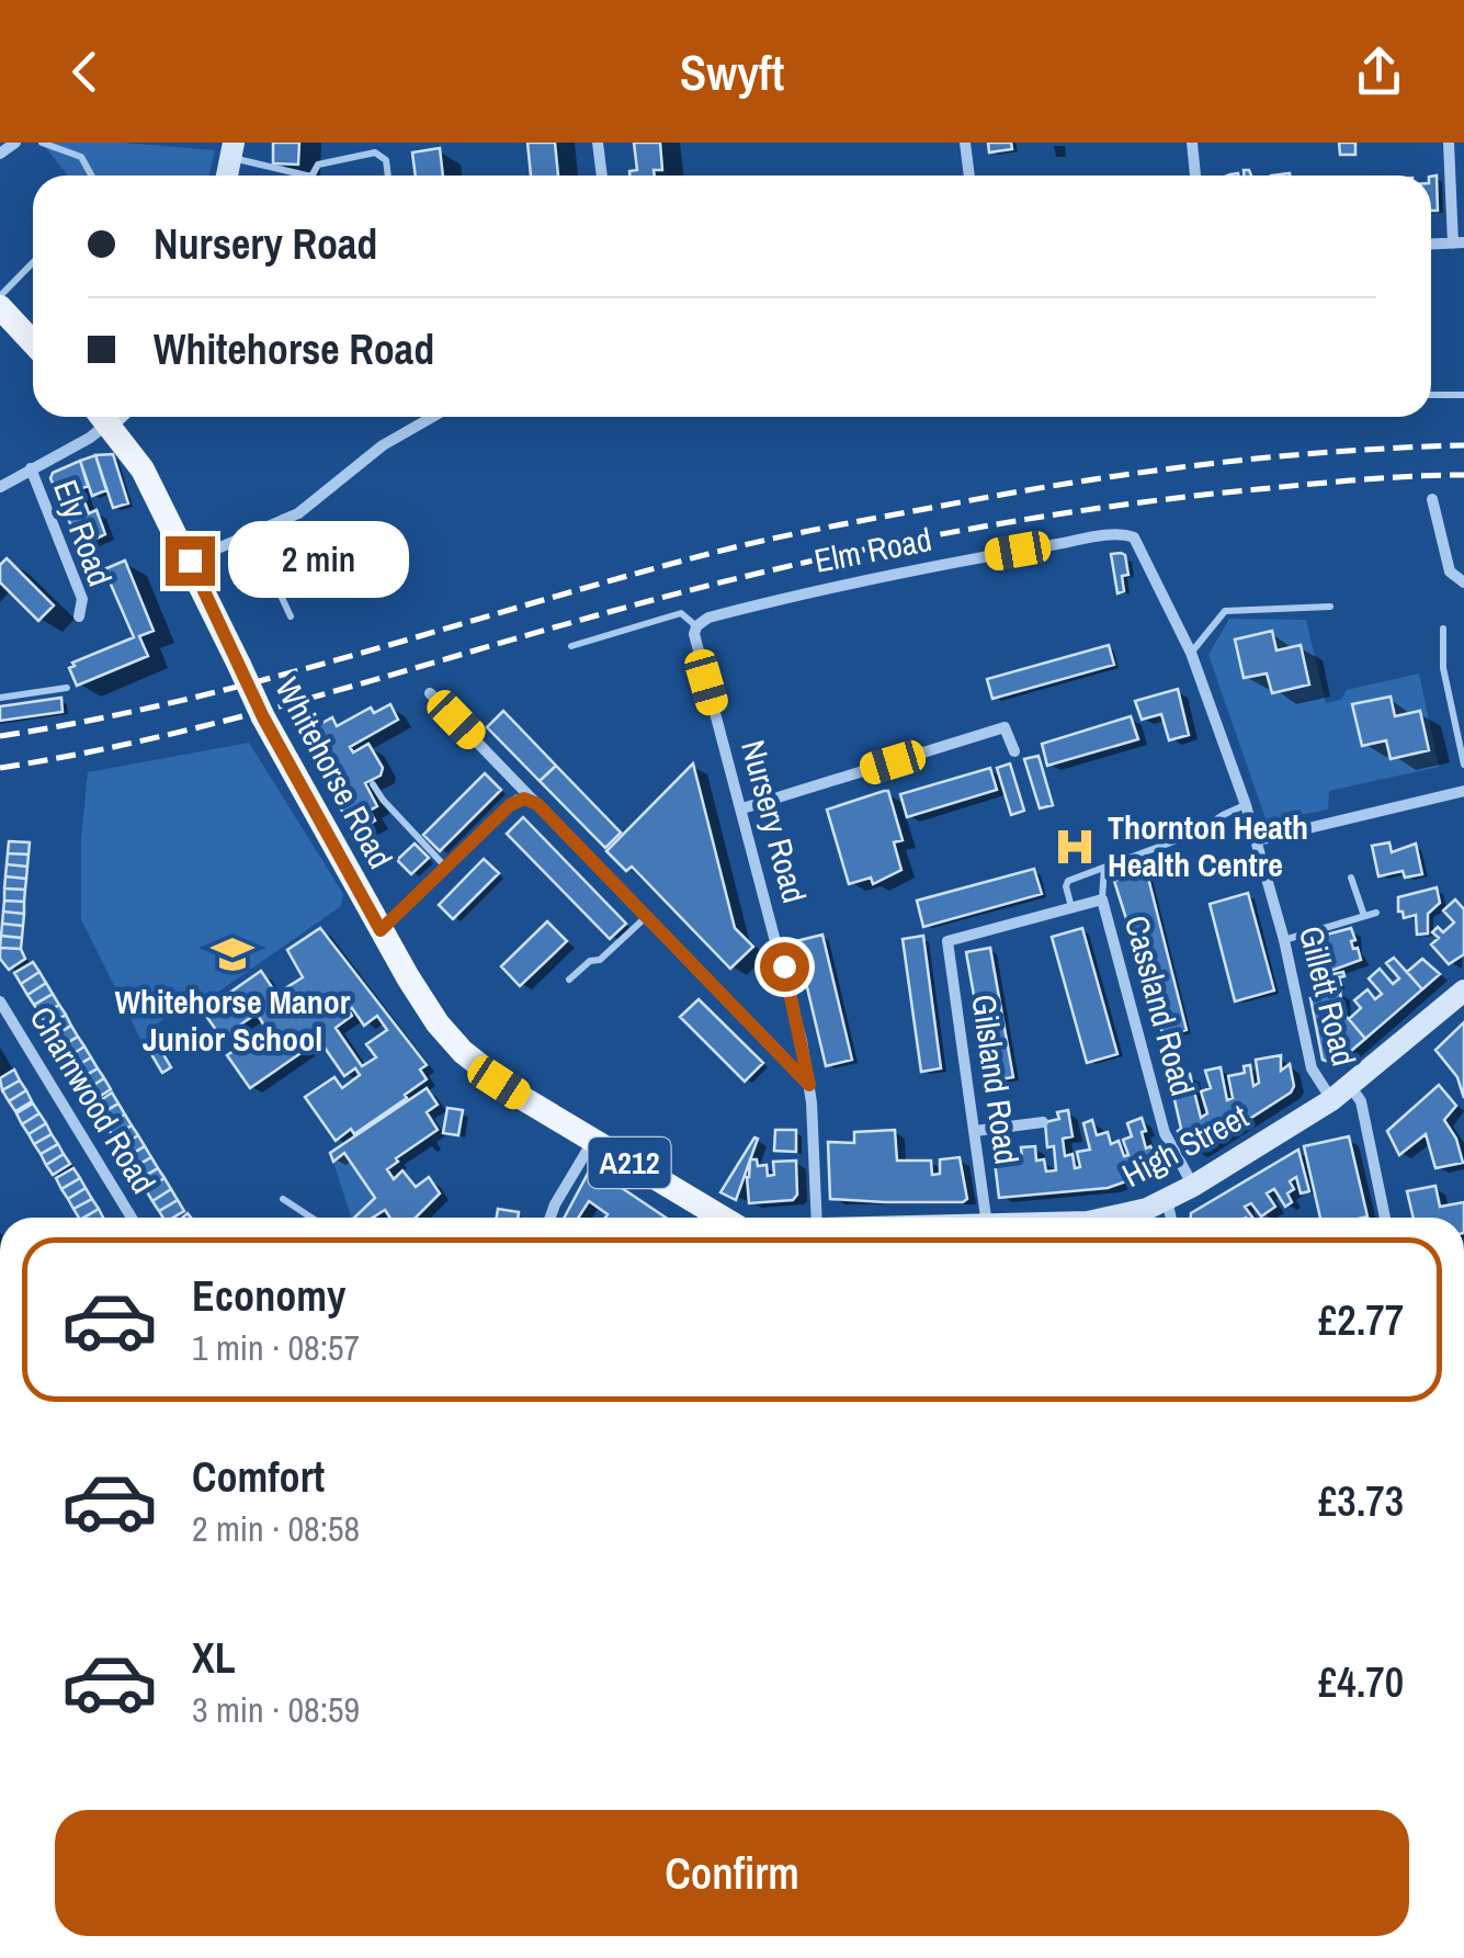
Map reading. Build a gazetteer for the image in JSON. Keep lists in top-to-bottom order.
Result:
{
  "streets": {
    "main road": ["Whitehorse Road", "High Street", "A212"],
    "street": [
      "Ely Road",
      "Elm Road",
      "Nursery Road",
      "Gillett Road",
      "Cassland Road",
      "Gilsland Road",
      "Charnwood Road"
    ]
  },
  "crossings": [
    ["Elm Road", "Nursery Road"],
    ["Elm Road", "Gillett Road"],
    ["Gillett Road", "High Street"],
    ["Cassland Road", "High Street"]
  ],
  "places": {
    "hospital": ["Thornton Heath Health Centre"],
    "school or university": ["Whitehorse Manor Junior School"]
  },
  "page": {
    "header": "Swyft",
    "banner": ["Nursery Road", "Whitehorse Road"],
    "bubble": "2 min",
    "list": [
      {
        "name": "Economy",
        "note": "1 min · 08:57",
        "value": "£2.77"
      },
      {
        "name": "Comfort",
        "note": "2 min · 08:58",
        "value": "£3.73"
      },
      {
        "name": "XL",
        "note": "3 min · 08:59",
        "value": "£4.70"
      }
    ],
    "buttons": "Confirm"
  }
}
